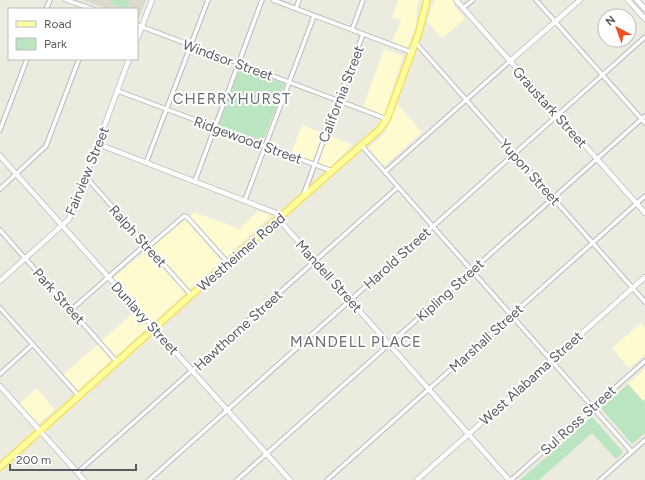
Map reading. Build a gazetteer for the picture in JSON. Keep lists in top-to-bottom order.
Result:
{
  "streets": {
    "main road": ["Westheimer Road"],
    "street": [
      "Windsor Street",
      "California Street",
      "Graustark Street",
      "Ridgewood Street",
      "Fairview Street",
      "Yupon Street",
      "Ralph Street",
      "Harold Street",
      "Mandell Street",
      "Kipling Street",
      "Park Street",
      "Dunlavy Street",
      "Hawthorne Street",
      "Marshall Street",
      "West Alabama Street",
      "Sul Ross Street"
    ]
  },
  "crossings": [
    ["Windsor Street", "California Street"],
    ["Windsor Street", "Westheimer Road"],
    ["California Street", "Ridgewood Street"],
    ["California Street", "Westheimer Road"],
    ["Graustark Street", "Harold Street"],
    ["Graustark Street", "Kipling Street"],
    ["Graustark Street", "Marshall Street"],
    ["Ridgewood Street", "Fairview Street"],
    ["Ridgewood Street", "Westheimer Road"],
    ["Fairview Street", "Ralph Street"],
    ["Fairview Street", "Mandell Street"],
    ["Fairview Street", "Park Street"],
    ["Fairview Street", "Dunlavy Street"],
    ["Yupon Street", "Westheimer Road"],
    ["Yupon Street", "Harold Street"],
    ["Yupon Street", "Kipling Street"],
    ["Yupon Street", "Marshall Street"],
    ["Yupon Street", "West Alabama Street"],
    ["Ralph Street", "Westheimer Road"],
    ["Westheimer Road", "Mandell Street"],
    ["Westheimer Road", "Park Street"],
    ["Westheimer Road", "Dunlavy Street"],
    ["Harold Street", "Mandell Street"],
    ["Harold Street", "Dunlavy Street"],
    ["Mandell Street", "Kipling Street"],
    ["Mandell Street", "Hawthorne Street"],
    ["Mandell Street", "Marshall Street"],
    ["Mandell Street", "West Alabama Street"],
    ["Mandell Street", "Sul Ross Street"],
    ["Kipling Street", "Dunlavy Street"],
    ["Dunlavy Street", "Hawthorne Street"]
  ],
  "districts": ["CHERRYHURST", "MANDELL PLACE"],
  "legend": ["Road", "Park"],
  "scale_bar": "200 m",
  "north": "top left"
}
